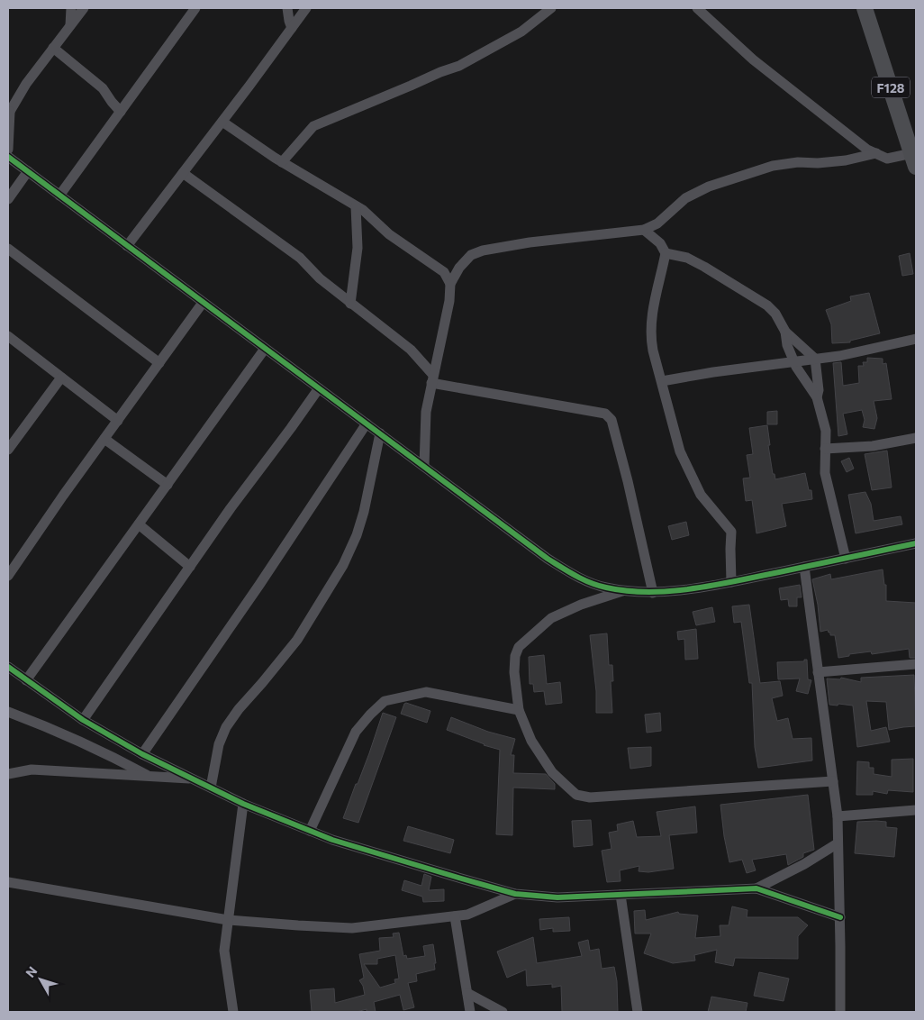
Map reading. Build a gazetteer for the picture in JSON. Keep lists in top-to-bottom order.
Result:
{
  "streets": {
    "main road": ["F128"]
  },
  "north": "top left"
}
